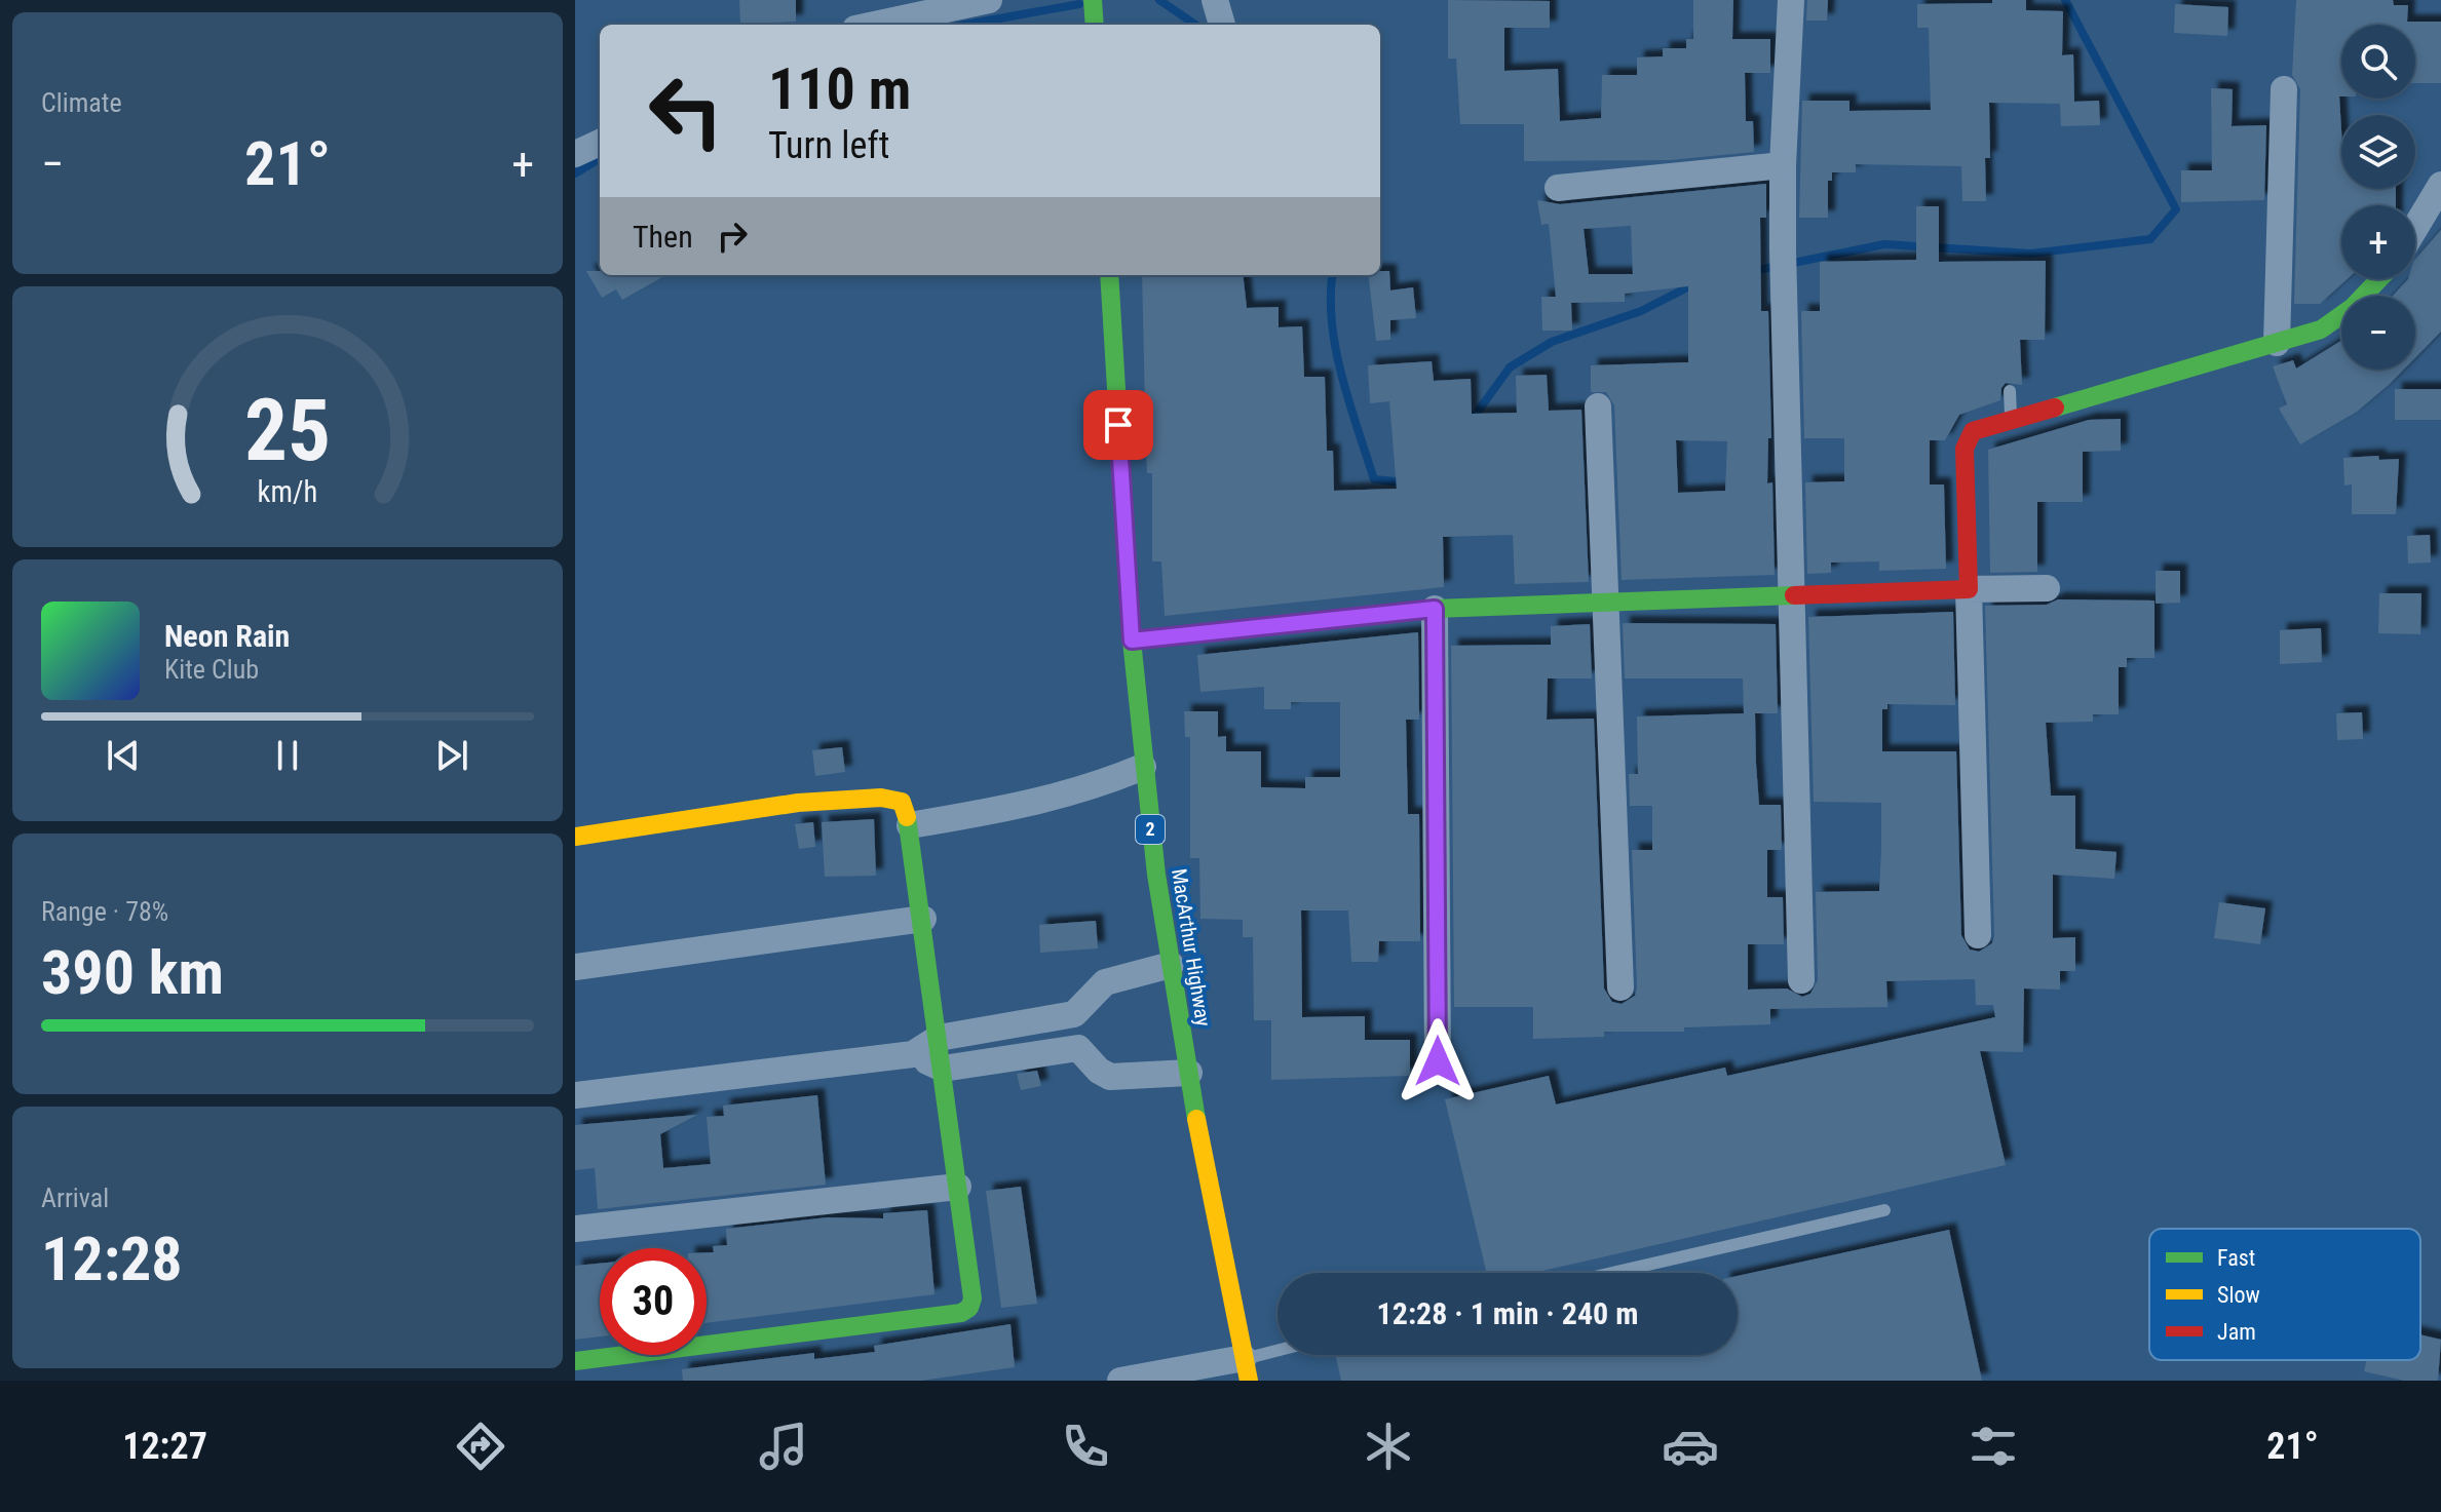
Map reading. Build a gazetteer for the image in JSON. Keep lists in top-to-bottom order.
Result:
{
  "streets": {
    "main road": ["2", "MacArthur Highway"]
  },
  "legend": ["Fast", "Slow", "Jam"],
  "page": {
    "tile": [
      "Climate",
      ["Range · 78%", "390 km"],
      ["Arrival", "12:28"]
    ],
    "map_buttons": ["+", "−"],
    "turn": ["110 m", "Turn left"],
    "heat": ["−", "21°", "+"],
    "then": "Then",
    "song": ["Neon Rain", "Kite Club"],
    "limit": "30",
    "trip": "12:28 · 1 min · 240 m",
    "tabs": ["12:27", "21°"],
    "gauge": ["25", "km/h"]
  }
}
